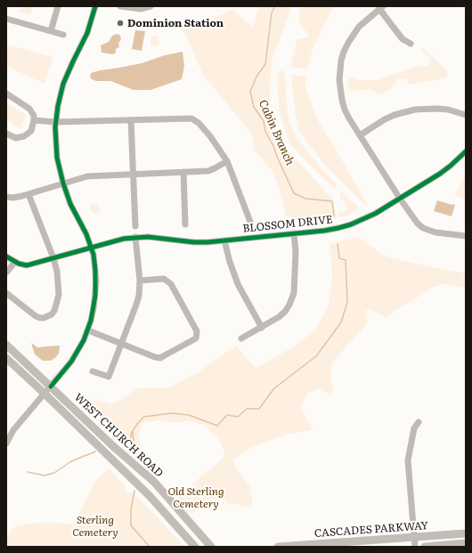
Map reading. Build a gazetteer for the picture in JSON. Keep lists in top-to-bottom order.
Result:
{
  "streets": {
    "main road": ["WEST CHURCH ROAD", "CASCADES PARKWAY"],
    "street": ["BLOSSOM DRIVE"]
  },
  "water": ["Cabin Branch"],
  "parks": ["Old Sterling Cemetery", "Sterling Cemetery"],
  "places": ["Dominion Station"]
}
